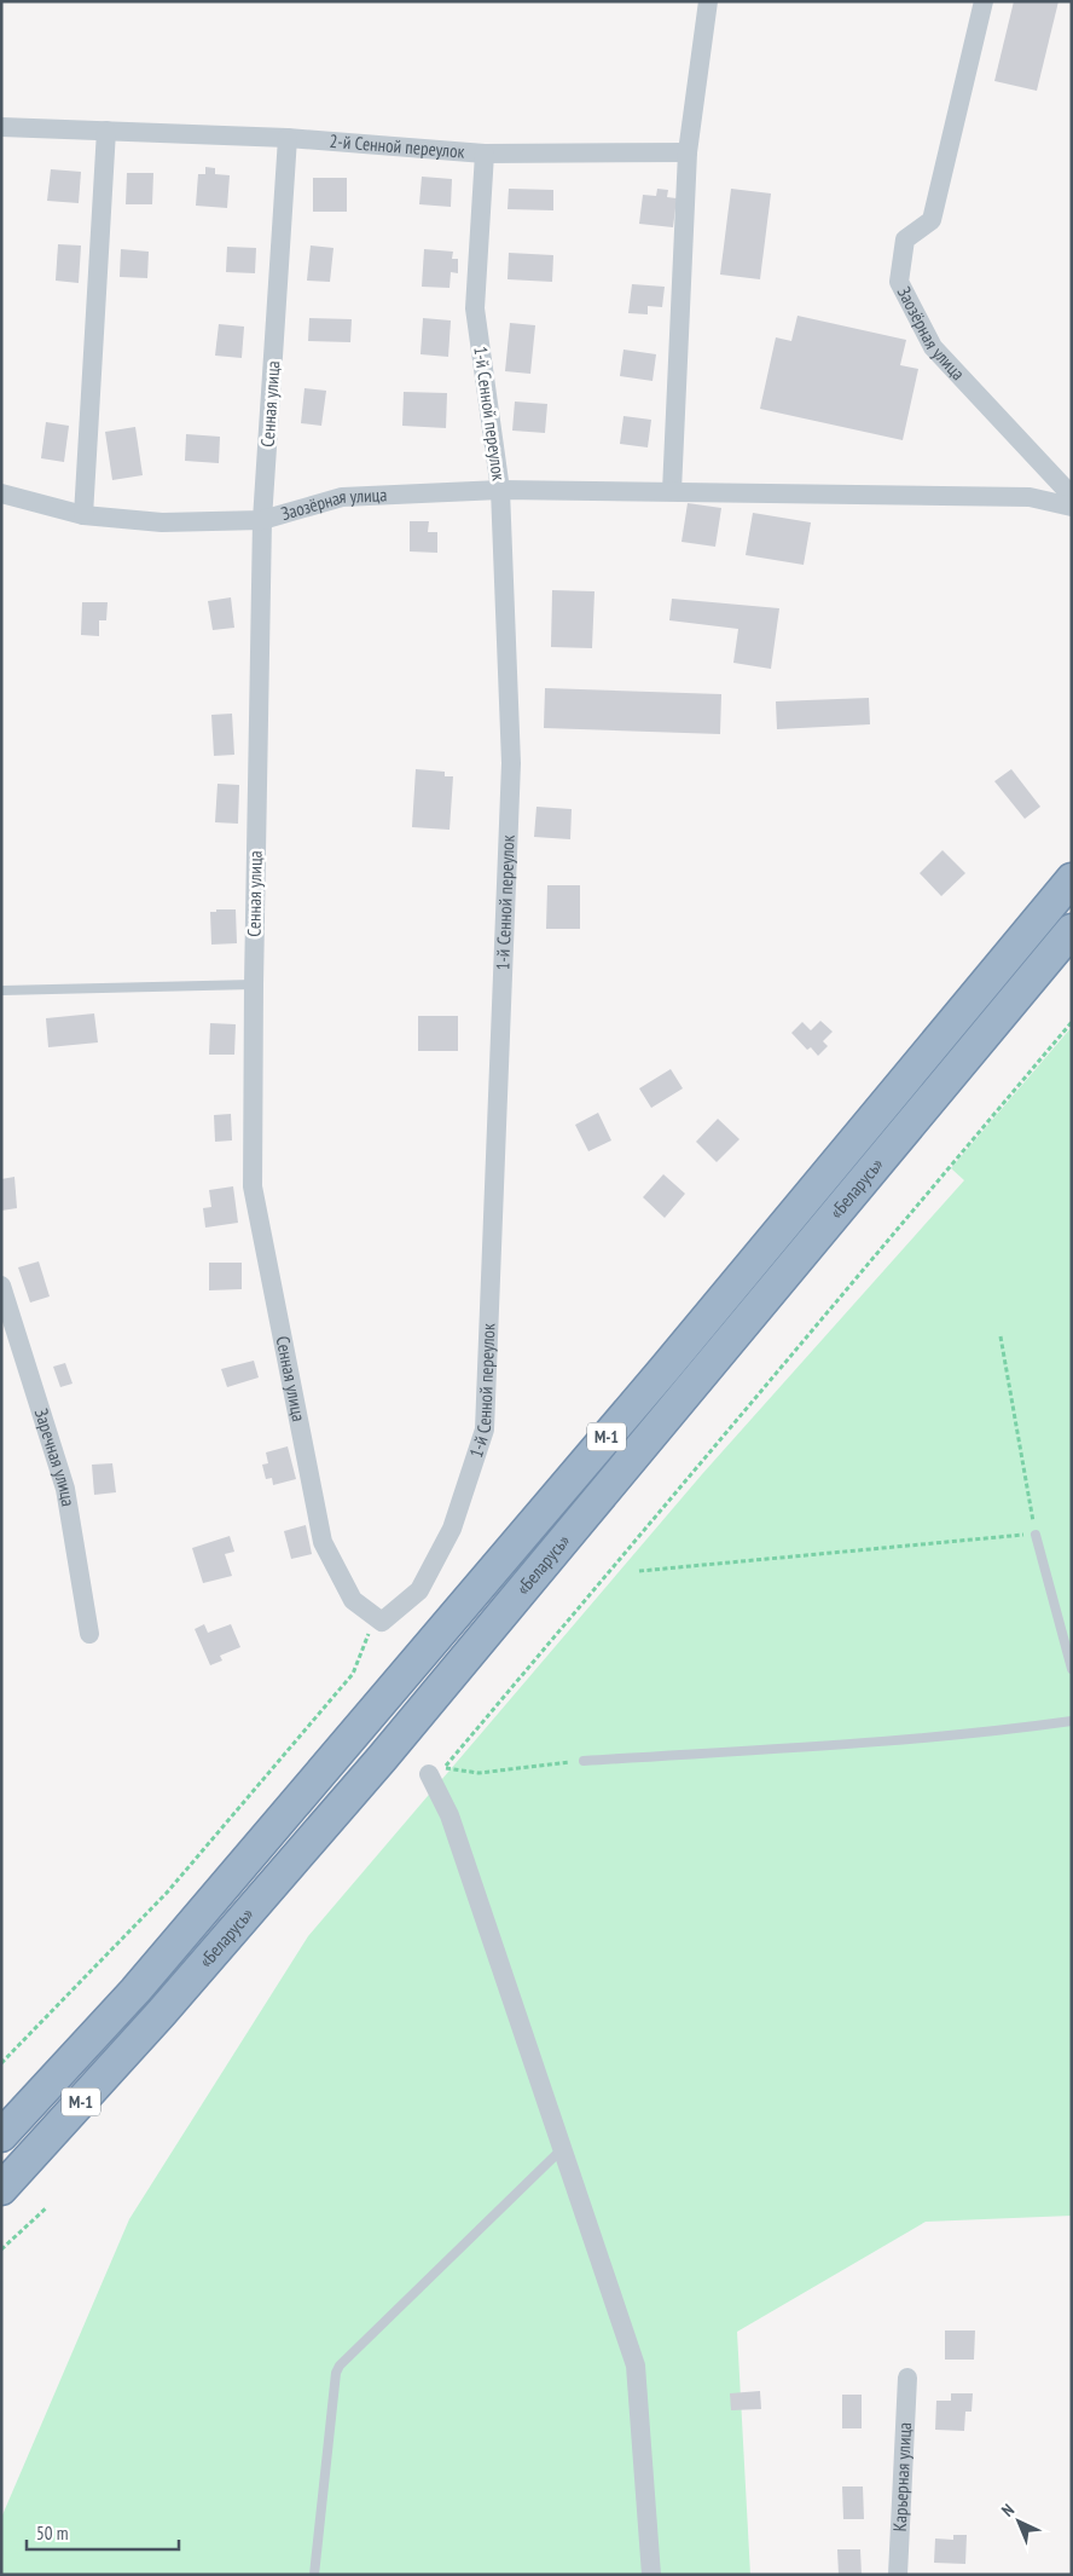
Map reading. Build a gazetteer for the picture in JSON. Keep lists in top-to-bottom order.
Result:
{
  "streets": {
    "highway": ["«Беларусь»", "М-1"],
    "street": [
      "2-й Сенной переулок",
      "Заозёрная улица",
      "Сенная улица",
      "1-й Сенной переулок",
      "Заречная улица",
      "Карьерная улица"
    ]
  },
  "crossings": [
    ["2-й Сенной переулок", "Сенная улица"],
    ["2-й Сенной переулок", "1-й Сенной переулок"],
    ["Заозёрная улица", "Сенная улица"],
    ["Заозёрная улица", "1-й Сенной переулок"],
    ["Сенная улица", "1-й Сенной переулок"]
  ],
  "scale_bar": "50 m",
  "north": "top left"
}
